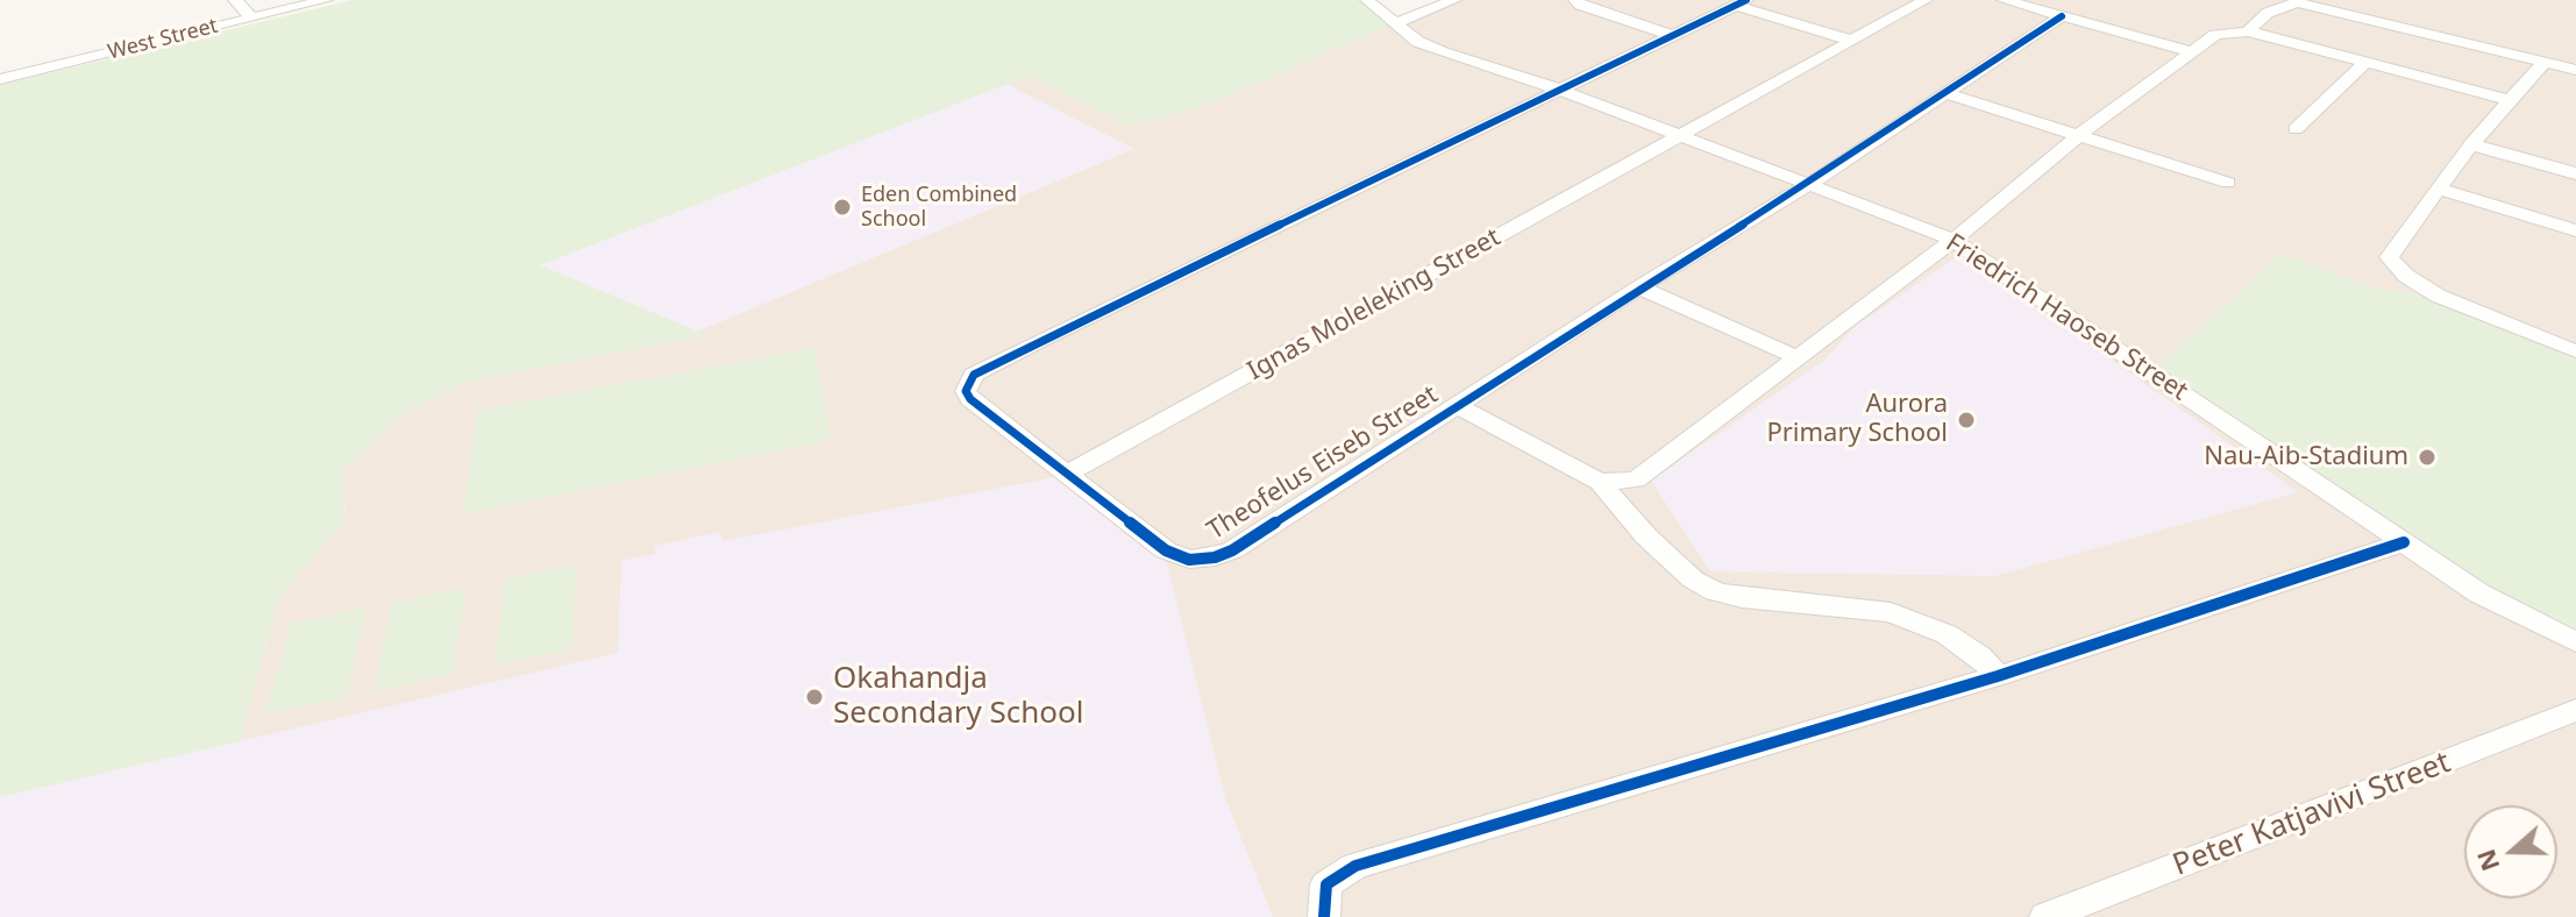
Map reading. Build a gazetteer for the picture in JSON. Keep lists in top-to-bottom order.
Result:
{
  "streets": {
    "street": [
      "West Street",
      "Ignas Moleleking Street",
      "Friedrich Haoseb Street",
      "Theofelus Eiseb Street",
      "Peter Katjavivi Street"
    ]
  },
  "crossings": [
    ["Ignas Moleleking Street", "Friedrich Haoseb Street"],
    ["Ignas Moleleking Street", "Theofelus Eiseb Street"],
    ["Friedrich Haoseb Street", "Theofelus Eiseb Street"]
  ],
  "places": [
    "Eden Combined School",
    "Aurora Primary School",
    "Nau-Aib-Stadium",
    "Okahandja Secondary School"
  ],
  "north": "left"
}
